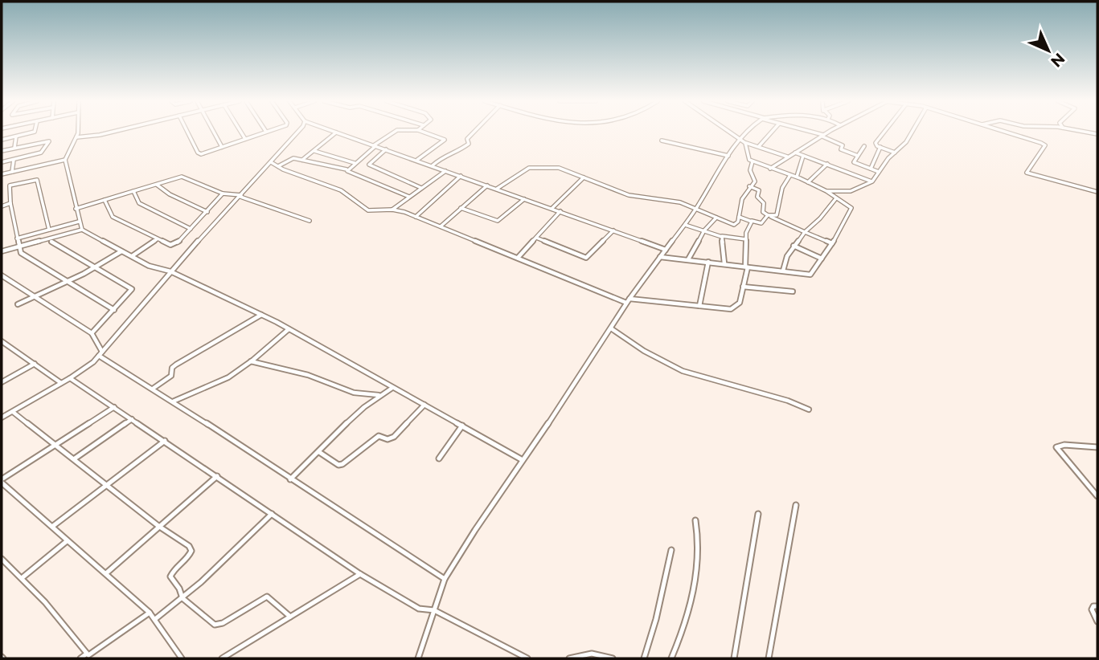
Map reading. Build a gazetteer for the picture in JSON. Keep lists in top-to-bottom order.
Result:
{
  "north": "bottom right"
}
